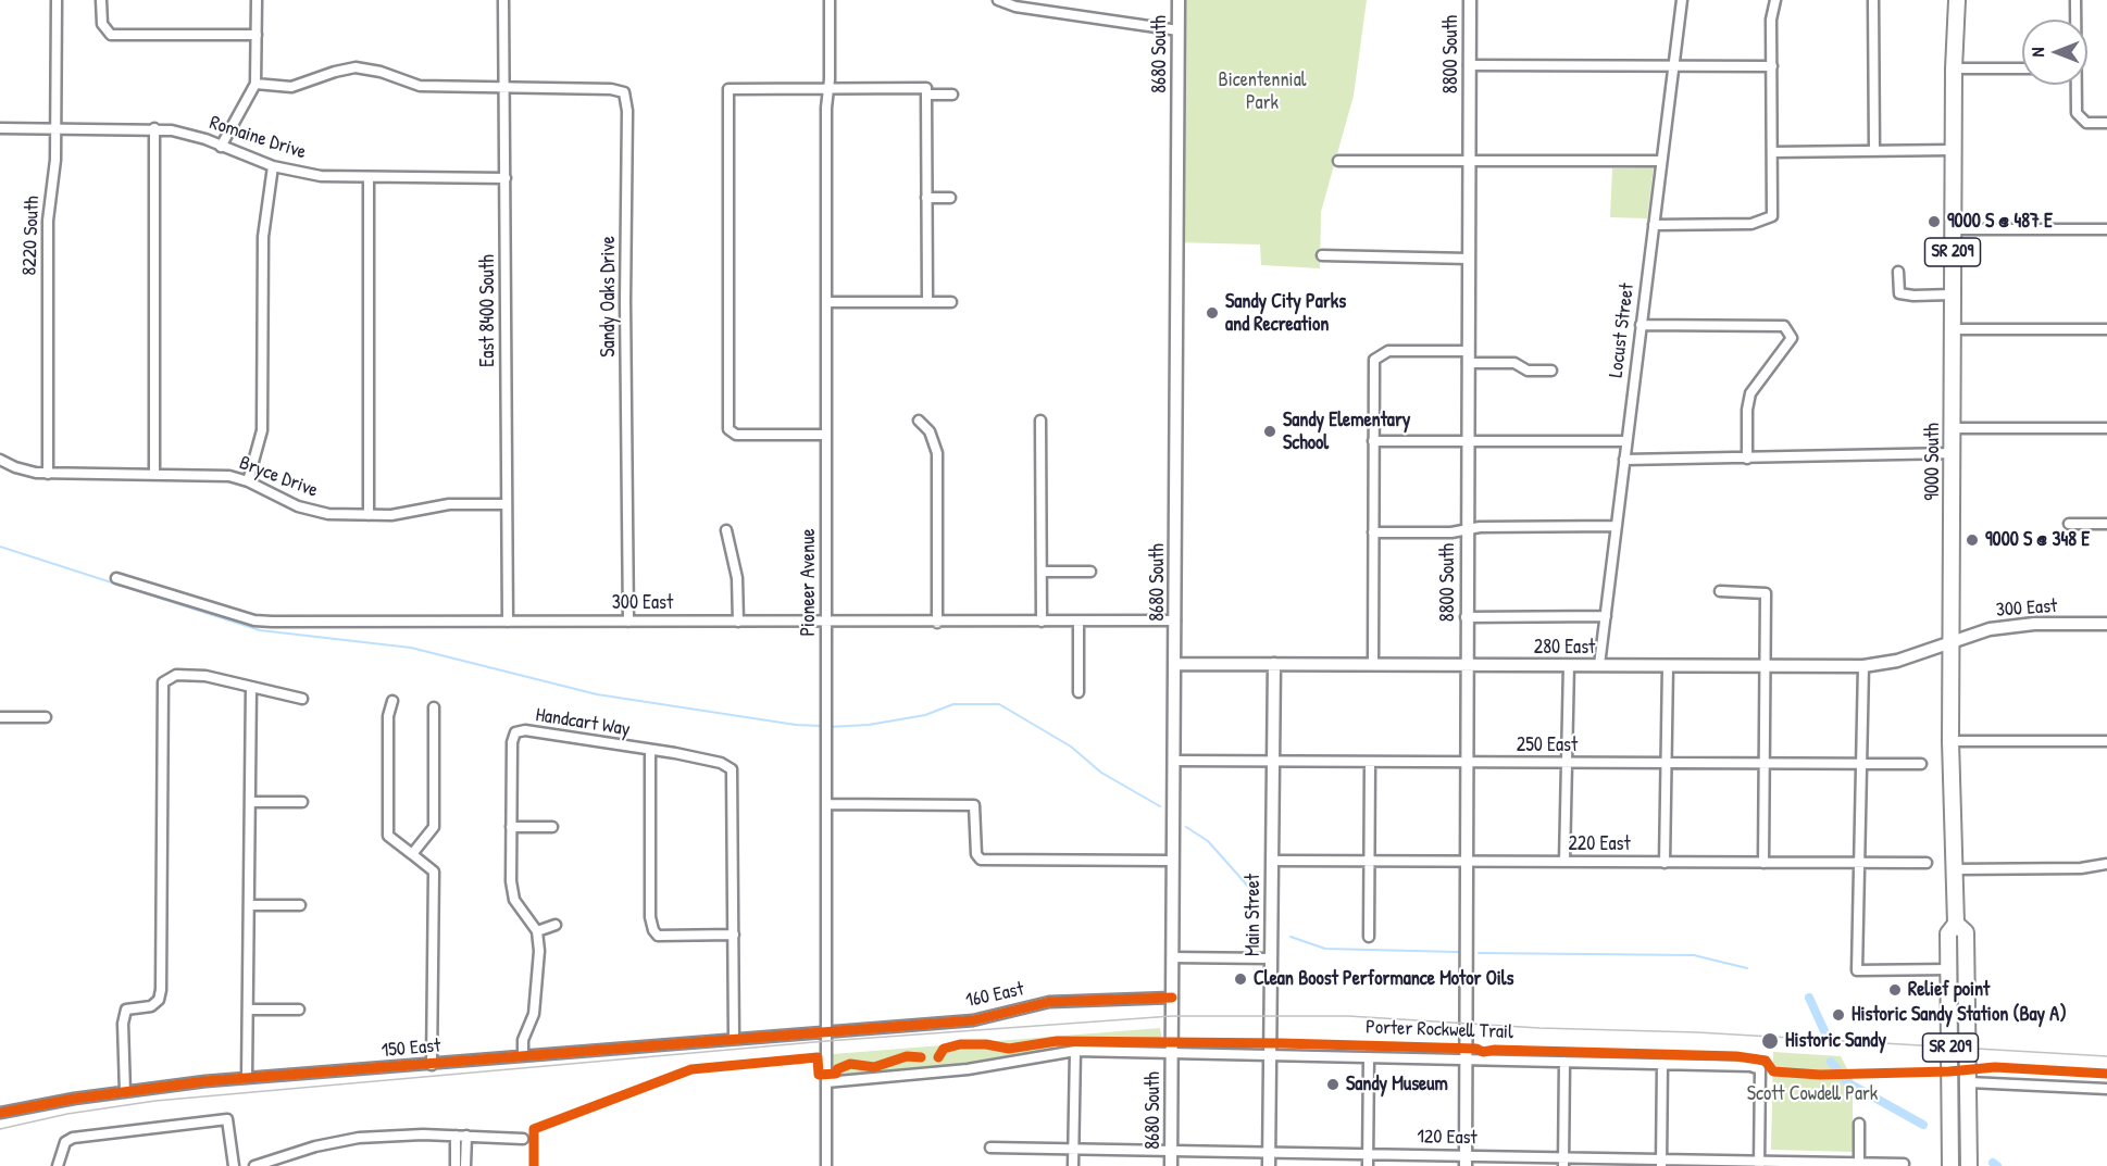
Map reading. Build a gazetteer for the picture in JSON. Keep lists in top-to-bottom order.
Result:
{
  "streets": {
    "main road": ["SR 209", "9000 South"],
    "street": [
      "8680 South",
      "8800 South",
      "Romaine Drive",
      "8220 South",
      "Sandy Oaks Drive",
      "East 8400 South",
      "Locust Street",
      "Bryce Drive",
      "Pioneer Avenue",
      "300 East",
      "280 East",
      "Handcart Way",
      "250 East",
      "220 East",
      "Main Street",
      "160 East",
      "150 East",
      "120 East"
    ],
    "cycle path": ["Porter Rockwell Trail"]
  },
  "crossings": [
    ["8680 South", "300 East"],
    ["8680 South", "280 East"],
    ["8680 South", "250 East"],
    ["8680 South", "160 East"],
    ["8680 South", "120 East"],
    ["8800 South", "280 East"],
    ["8800 South", "250 East"],
    ["8800 South", "220 East"],
    ["8800 South", "120 East"],
    ["Romaine Drive", "8220 South"],
    ["Romaine Drive", "East 8400 South"],
    ["8220 South", "Bryce Drive"],
    ["Sandy Oaks Drive", "East 8400 South"],
    ["Sandy Oaks Drive", "300 East"],
    ["East 8400 South", "Bryce Drive"],
    ["East 8400 South", "300 East"],
    ["Locust Street", "280 East"],
    ["9000 South", "300 East"],
    ["9000 South", "280 East"],
    ["Pioneer Avenue", "300 East"],
    ["Pioneer Avenue", "160 East"],
    ["Pioneer Avenue", "150 East"],
    ["300 East", "280 East"],
    ["280 East", "Main Street"],
    ["250 East", "Main Street"],
    ["220 East", "Main Street"],
    ["Main Street", "120 East"],
    ["160 East", "150 East"]
  ],
  "parks": ["Bicentennial Park", "Scott Cowdell Park"],
  "places": [
    "9000 S @ 487 E",
    "Sandy City Parks and Recreation",
    "Sandy Elementary School",
    "9000 S @ 348 E",
    "Clean Boost Performance Motor Oils",
    "Relief point",
    "Historic Sandy Station (Bay A)",
    "Historic Sandy",
    "Sandy Museum"
  ],
  "north": "left"
}
